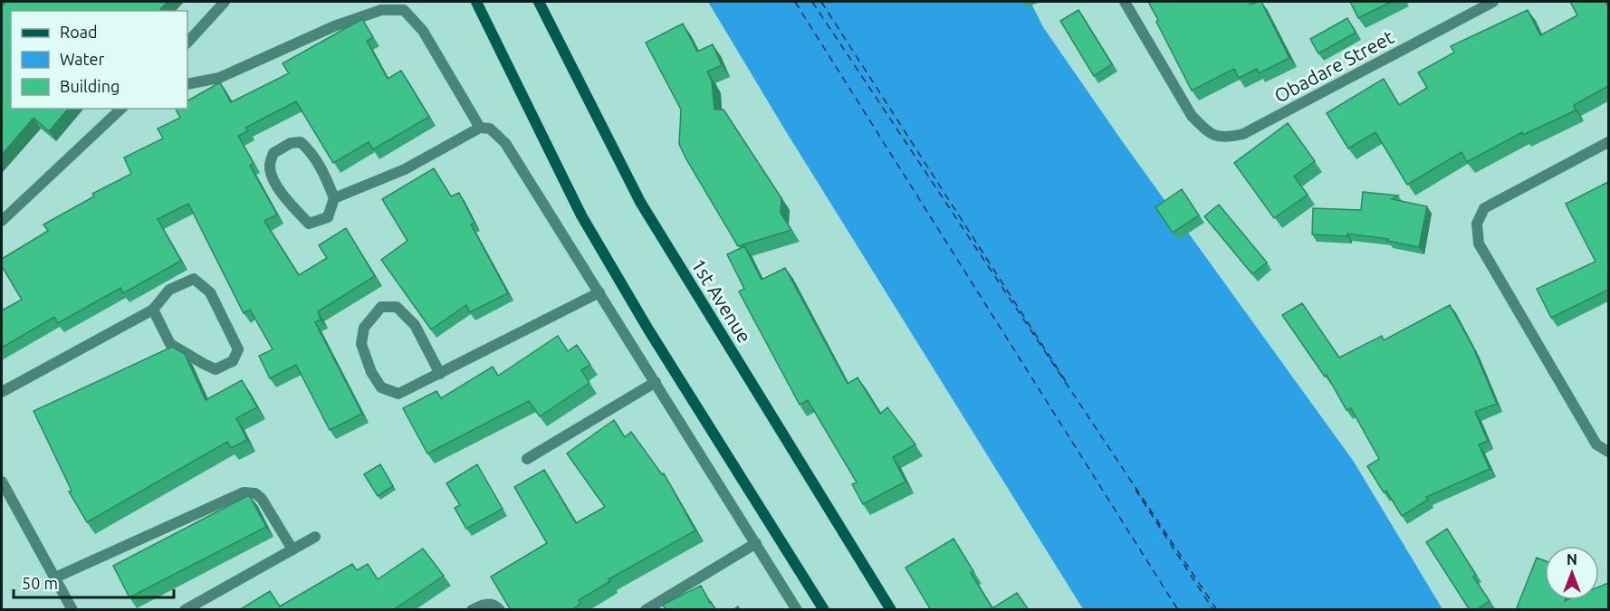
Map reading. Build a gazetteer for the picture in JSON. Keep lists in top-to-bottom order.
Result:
{
  "streets": {
    "main road": ["1st Avenue"],
    "street": ["Obadare Street"]
  },
  "legend": ["Road", "Water", "Building"],
  "scale_bar": "50 m",
  "north": "top"
}
